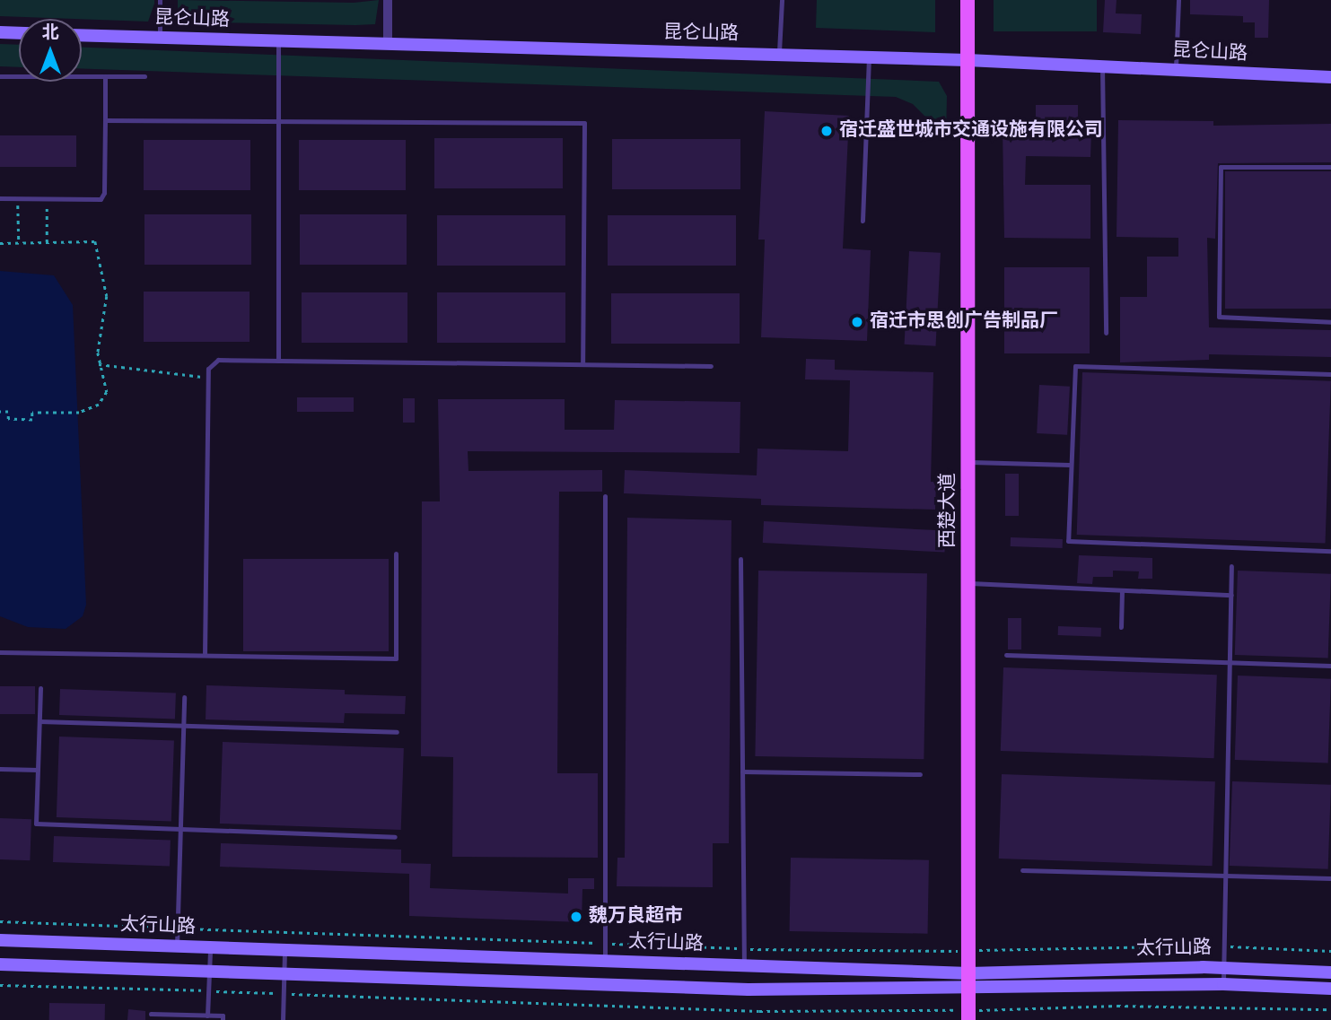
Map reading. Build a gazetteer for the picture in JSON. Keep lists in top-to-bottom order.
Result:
{
  "streets": {
    "main road": ["西楚大道"],
    "street": ["昆仑山路", "太行山路"]
  },
  "crossings": [
    ["昆仑山路", "西楚大道"],
    ["西楚大道", "太行山路"]
  ],
  "places": ["宿迁盛世城市交通设施有限公司", "宿迁市思创广告制品厂", "魏万良超市"],
  "north": "top"
}
